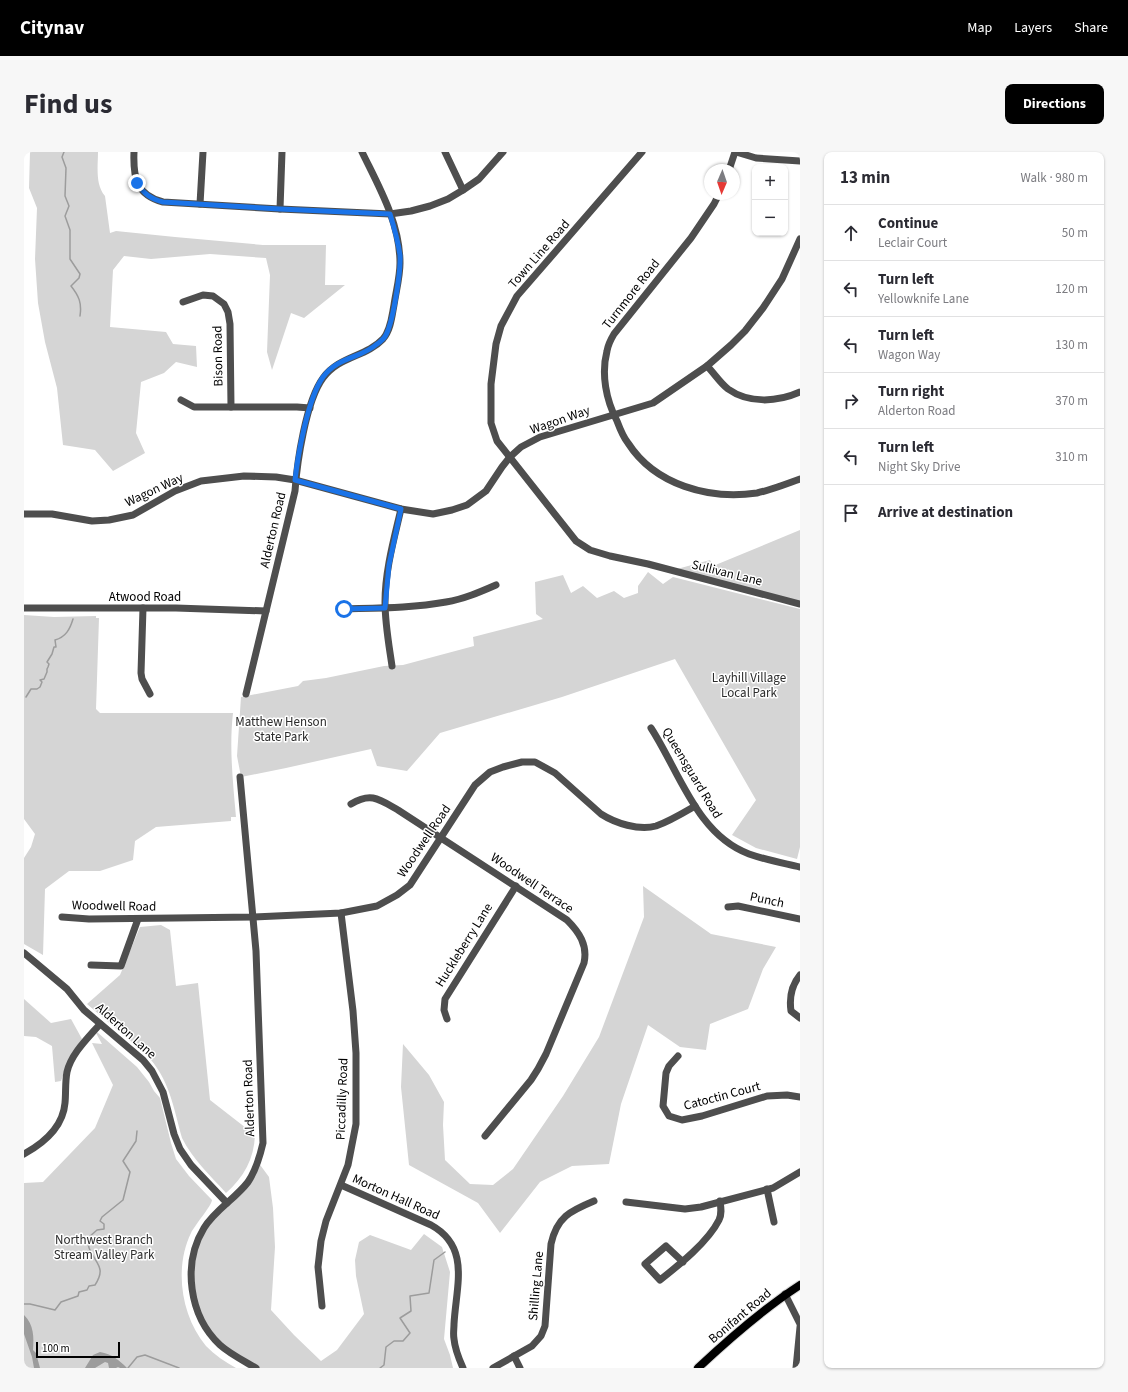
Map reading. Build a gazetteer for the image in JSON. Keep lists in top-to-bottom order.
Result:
{
  "streets": {
    "main road": ["Bonifant Road"],
    "street": [
      "Town Line Road",
      "Turnmore Road",
      "Bison Road",
      "Wagon Way",
      "Alderton Road",
      "Sullivan Lane",
      "Atwood Road",
      "Queensguard Road",
      "Woodwell Road",
      "Woodwell Terrace",
      "Punch",
      "Huckleberry Lane",
      "Alderton Lane",
      "Catoctin Court",
      "Piccadilly Road",
      "Morton Hall Road",
      "Shilling Lane"
    ]
  },
  "crossings": [
    ["Town Line Road", "Wagon Way"],
    ["Town Line Road", "Sullivan Lane"],
    ["Turnmore Road", "Wagon Way"],
    ["Wagon Way", "Alderton Road"],
    ["Alderton Road", "Atwood Road"],
    ["Alderton Road", "Woodwell Road"],
    ["Alderton Road", "Alderton Lane"],
    ["Queensguard Road", "Woodwell Road"],
    ["Woodwell Road", "Woodwell Terrace"],
    ["Woodwell Road", "Piccadilly Road"],
    ["Woodwell Terrace", "Huckleberry Lane"],
    ["Piccadilly Road", "Morton Hall Road"]
  ],
  "parks": ["Layhill Village Local Park", "Matthew Henson State Park", "Northwest Branch Stream Valley Park"],
  "scale_bar": "100 m",
  "north": "bottom",
  "page": {
    "header": "Citynav",
    "nav": ["Map", "Layers", "Share"],
    "title": "Find us",
    "buttons": "Directions",
    "heading": ["13 min", "Walk · 980 m"],
    "map_buttons": ["+", "−"],
    "list": [
      ["Continue", "Leclair Court", "50 m"],
      ["Turn left", "Yellowknife Lane", "120 m"],
      ["Turn left", "Wagon Way", "130 m"],
      ["Turn right", "Alderton Road", "370 m"],
      ["Turn left", "Night Sky Drive", "310 m"],
      "Arrive at destination"
    ],
    "scale": "100 m"
  }
}
